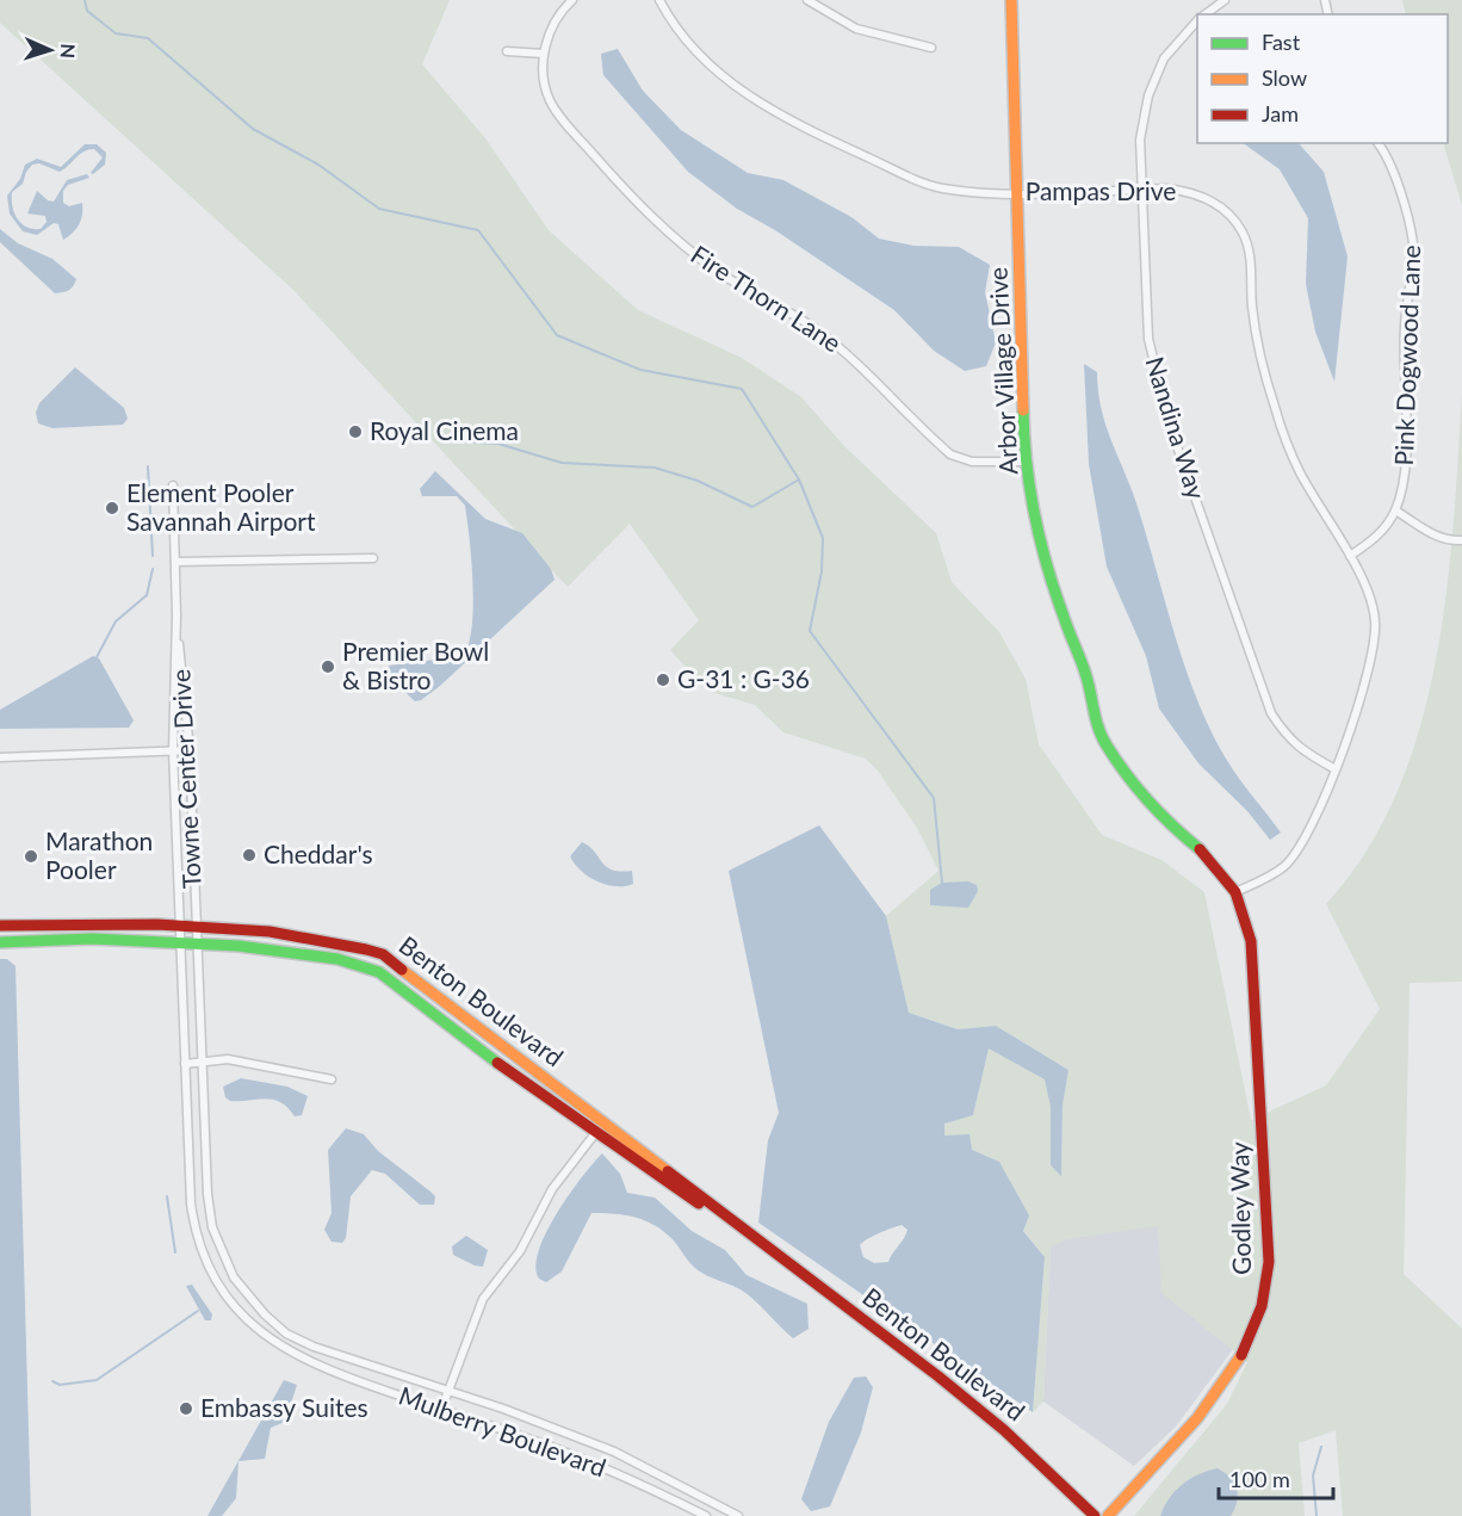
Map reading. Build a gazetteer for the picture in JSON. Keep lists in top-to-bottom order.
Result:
{
  "streets": {
    "street": [
      "Pampas Drive",
      "Fire Thorn Lane",
      "Pink Dogwood Lane",
      "Arbor Village Drive",
      "Nandina Way",
      "Towne Center Drive",
      "Benton Boulevard",
      "Godley Way",
      "Mulberry Boulevard"
    ]
  },
  "crossings": [
    ["Pampas Drive", "Pink Dogwood Lane"],
    ["Pampas Drive", "Arbor Village Drive"],
    ["Pampas Drive", "Nandina Way"],
    ["Pampas Drive", "Godley Way"],
    ["Fire Thorn Lane", "Arbor Village Drive"],
    ["Arbor Village Drive", "Godley Way"],
    ["Towne Center Drive", "Benton Boulevard"],
    ["Towne Center Drive", "Mulberry Boulevard"],
    ["Benton Boulevard", "Mulberry Boulevard"]
  ],
  "places": [
    "Royal Cinema",
    "Element Pooler Savannah Airport",
    "Premier Bowl & Bistro",
    "G-31 : G-36",
    "Cheddar's",
    "Marathon Pooler",
    "Embassy Suites"
  ],
  "legend": ["Fast", "Slow", "Jam"],
  "scale_bar": "100 m",
  "north": "right"
}
